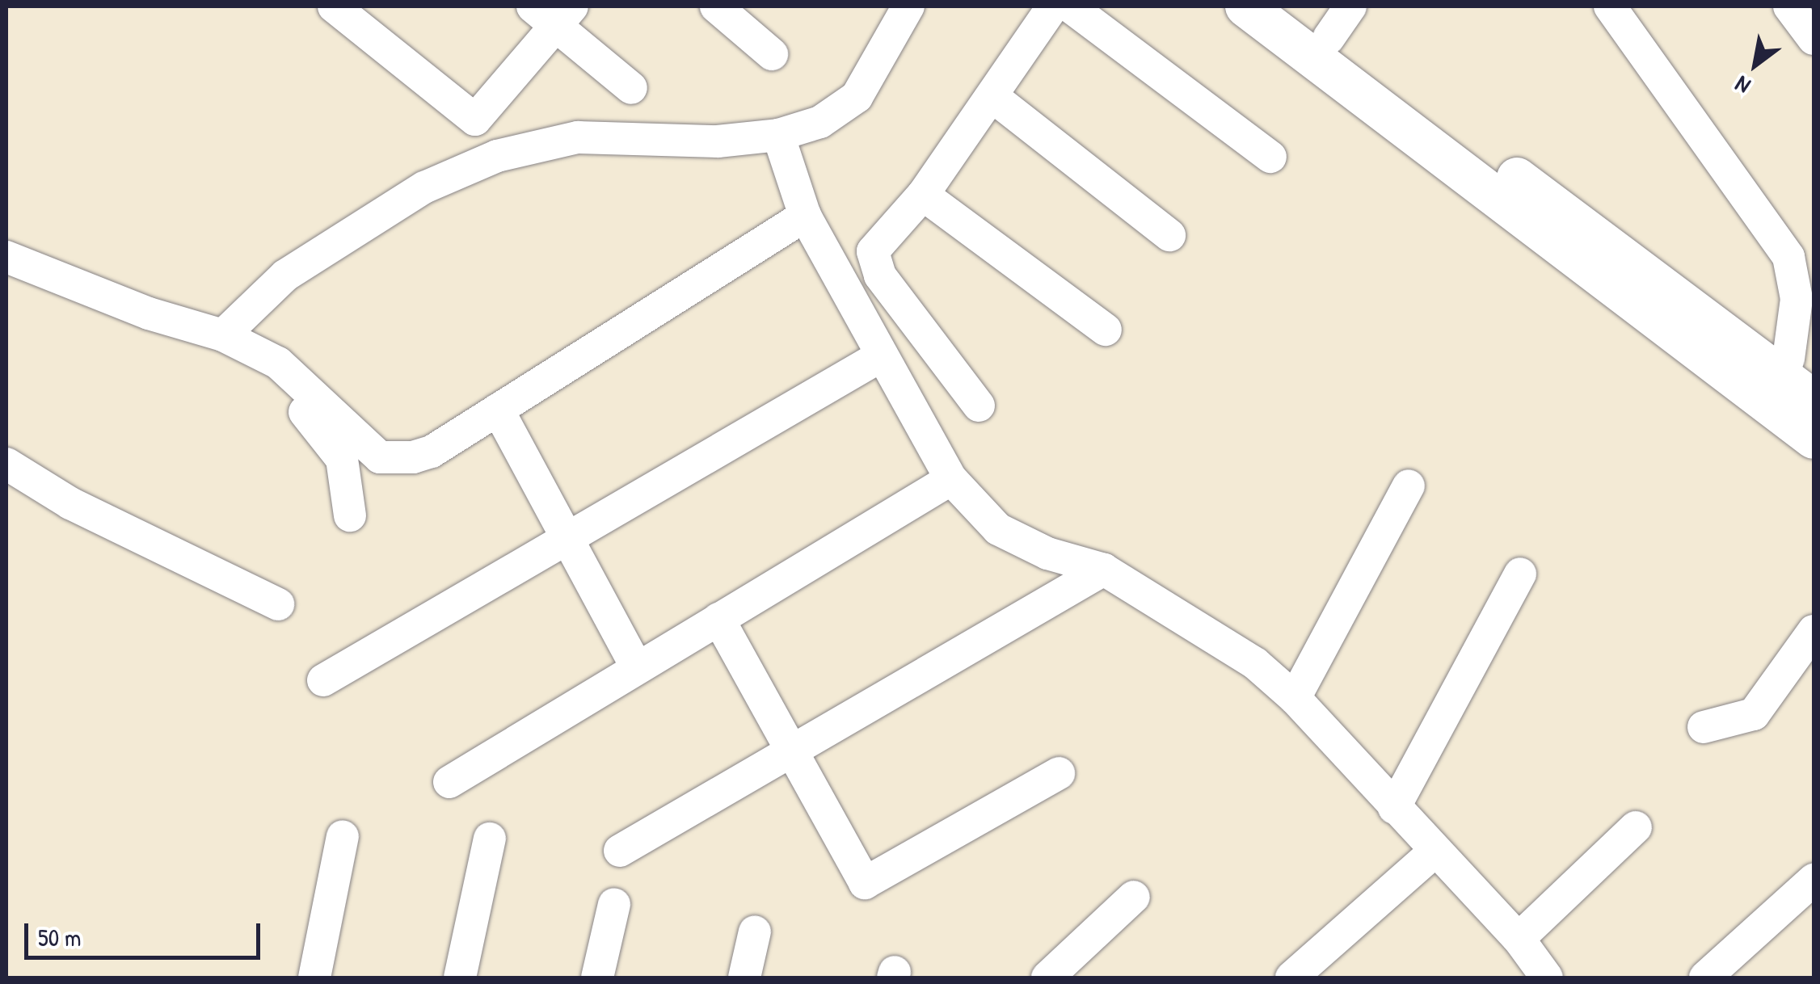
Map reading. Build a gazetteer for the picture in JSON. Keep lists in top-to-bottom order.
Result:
{
  "scale_bar": "50 m",
  "north": "bottom left"
}
